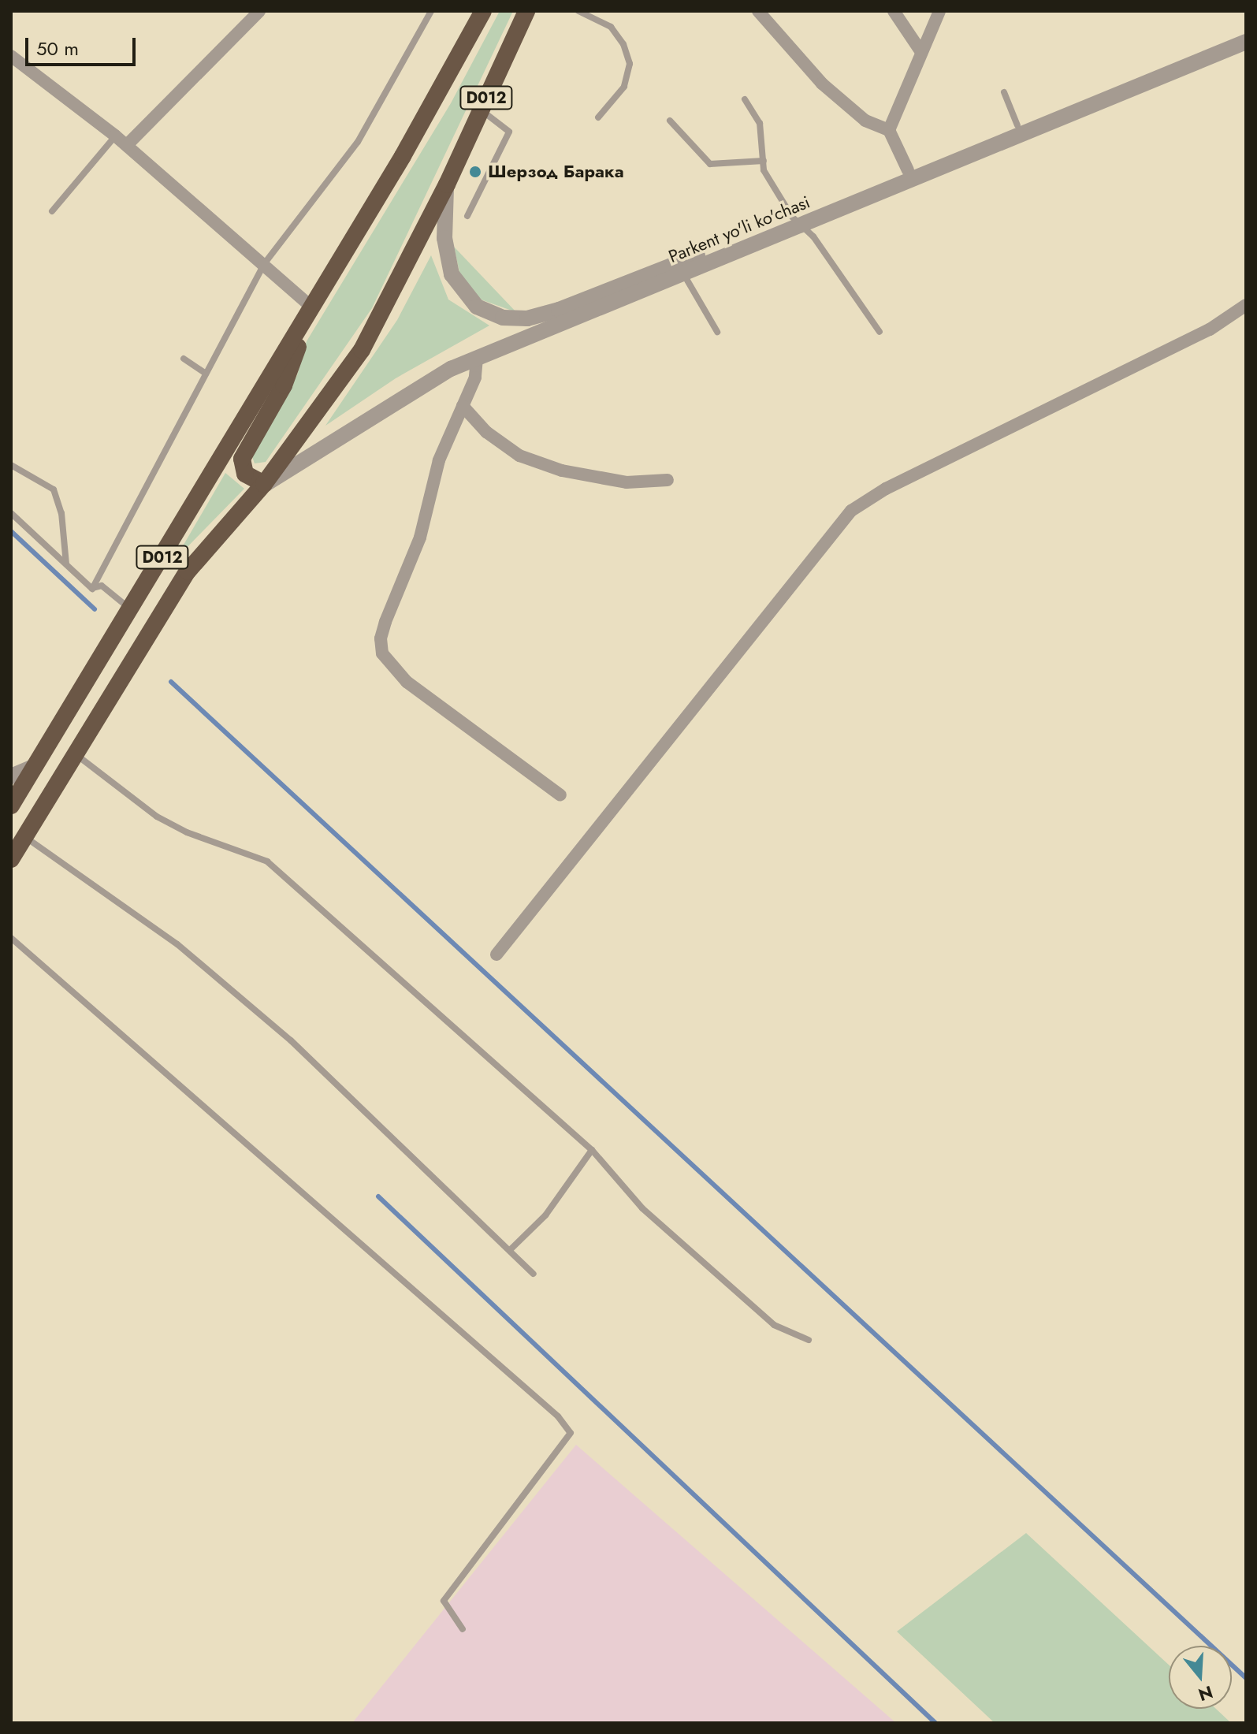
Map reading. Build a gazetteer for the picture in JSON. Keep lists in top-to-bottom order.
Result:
{
  "streets": {
    "highway": ["D012"],
    "street": ["Parkent yo'li ko'chasi"]
  },
  "crossings": [
    ["D012", "Parkent yo'li ko'chasi"]
  ],
  "places": ["Шерзод Барака"],
  "scale_bar": "50 m",
  "north": "bottom"
}
